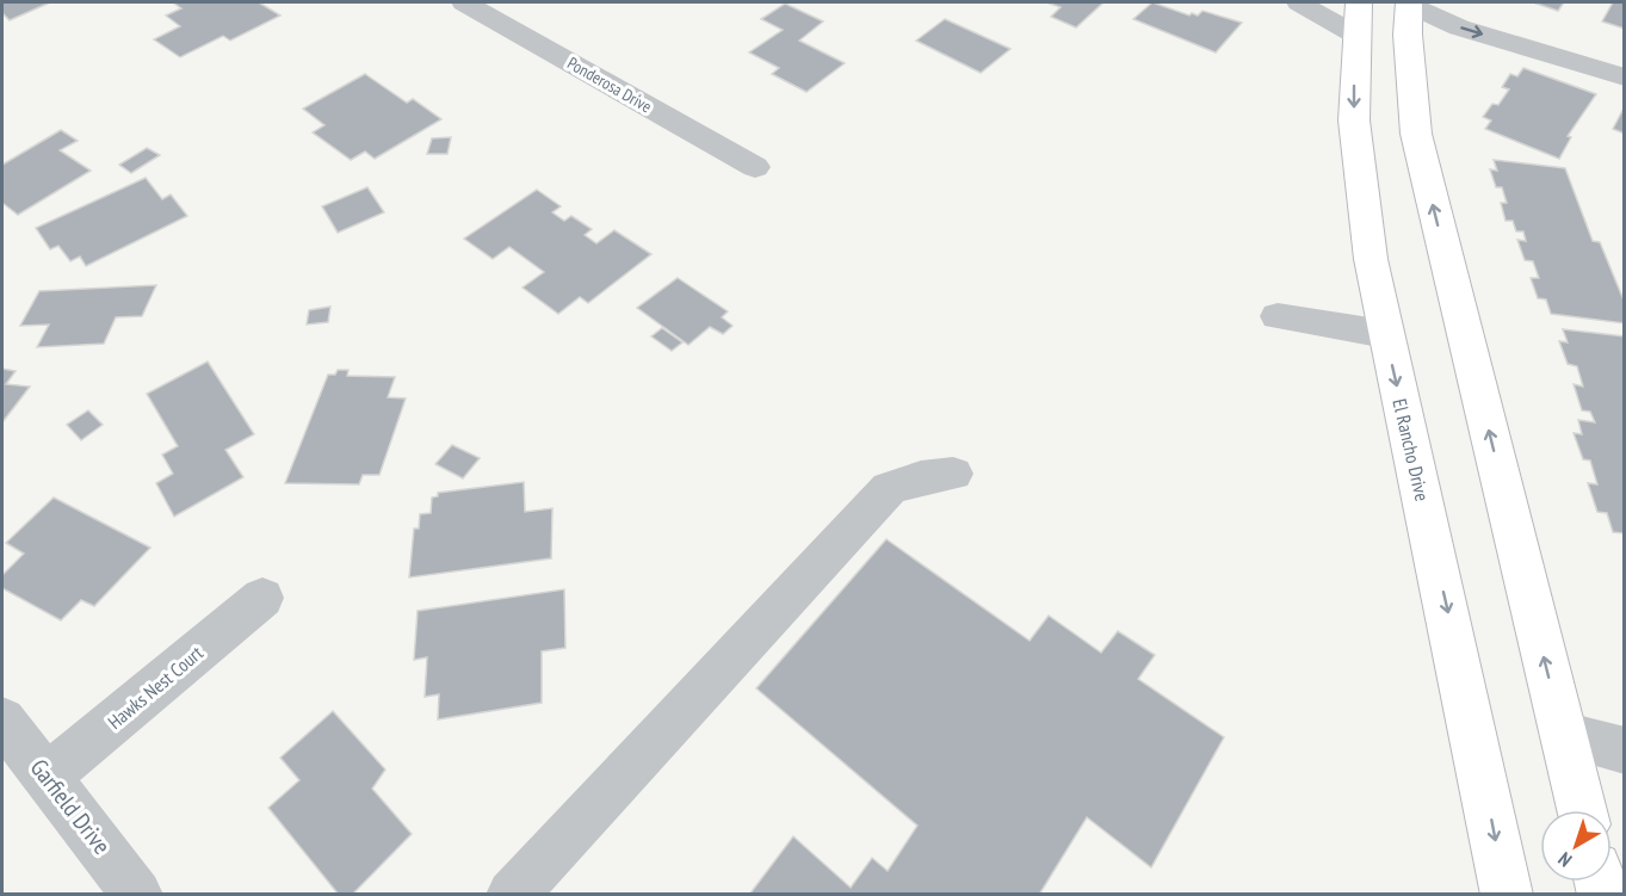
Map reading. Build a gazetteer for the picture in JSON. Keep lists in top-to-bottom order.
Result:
{
  "streets": {
    "main road": ["El Rancho Drive"],
    "street": ["Ponderosa Drive", "Hawks Nest Court", "Garfield Drive"]
  },
  "crossings": [
    ["Hawks Nest Court", "Garfield Drive"]
  ],
  "north": "bottom left"
}
